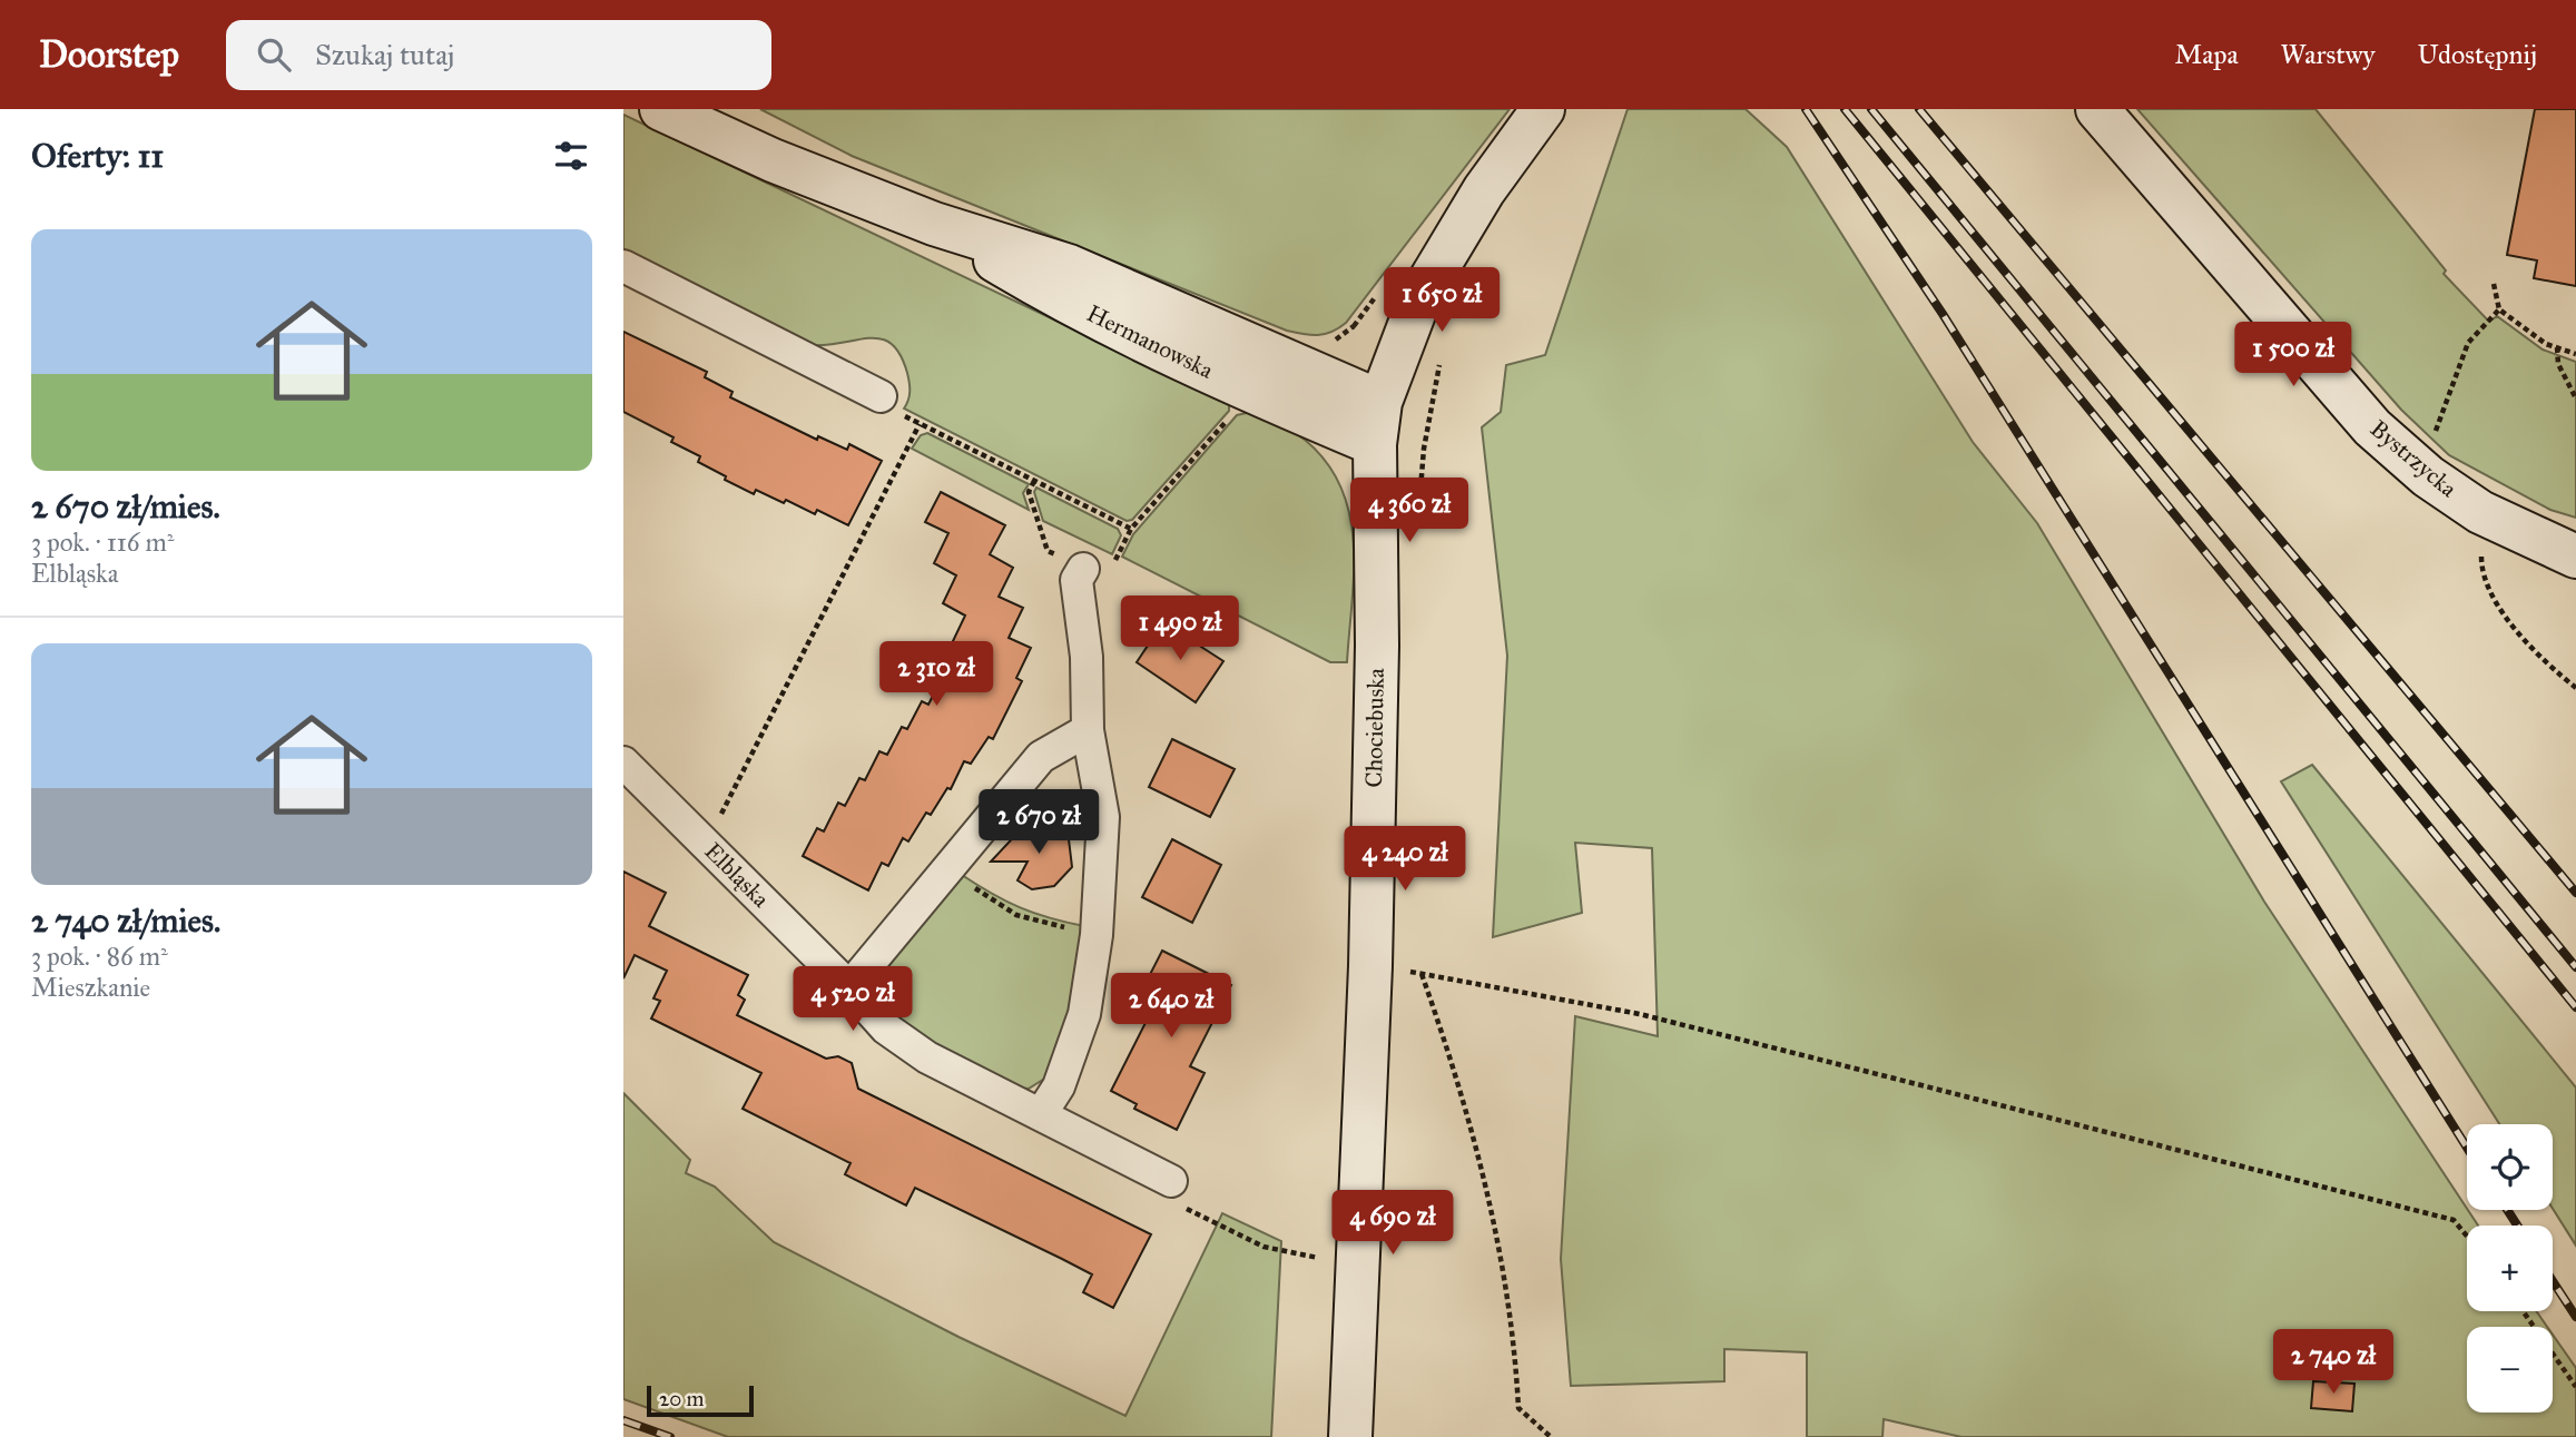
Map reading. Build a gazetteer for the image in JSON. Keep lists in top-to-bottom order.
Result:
{
  "streets": {
    "street": [
      "Hermanowska",
      "Bystrzycka",
      "Chociebuska",
      "Elbląska"
    ]
  },
  "crossings": [
    ["Hermanowska", "Chociebuska"]
  ],
  "scale_bar": "20 m",
  "page": {
    "header": "Doorstep",
    "search": "Szukaj tutaj",
    "nav": ["Mapa", "Warstwy", "Udostępnij"],
    "heading": "Oferty: 11",
    "list": [
      {
        "name": "2 670 zł/mies.",
        "note": "3 pok. · 116 m² · Elbląska"
      },
      {
        "name": "2 740 zł/mies.",
        "note": "3 pok. · 86 m² · Mieszkanie"
      }
    ],
    "price": [
      "1 650 zł",
      "1 500 zł",
      "4 360 zł",
      "1 490 zł",
      "2 310 zł",
      "2 670 zł",
      "4 240 zł",
      "4 520 zł",
      "2 640 zł",
      "4 690 zł",
      "2 740 zł"
    ],
    "map_buttons": ["+", "−"],
    "scale": "20 m"
  }
}
